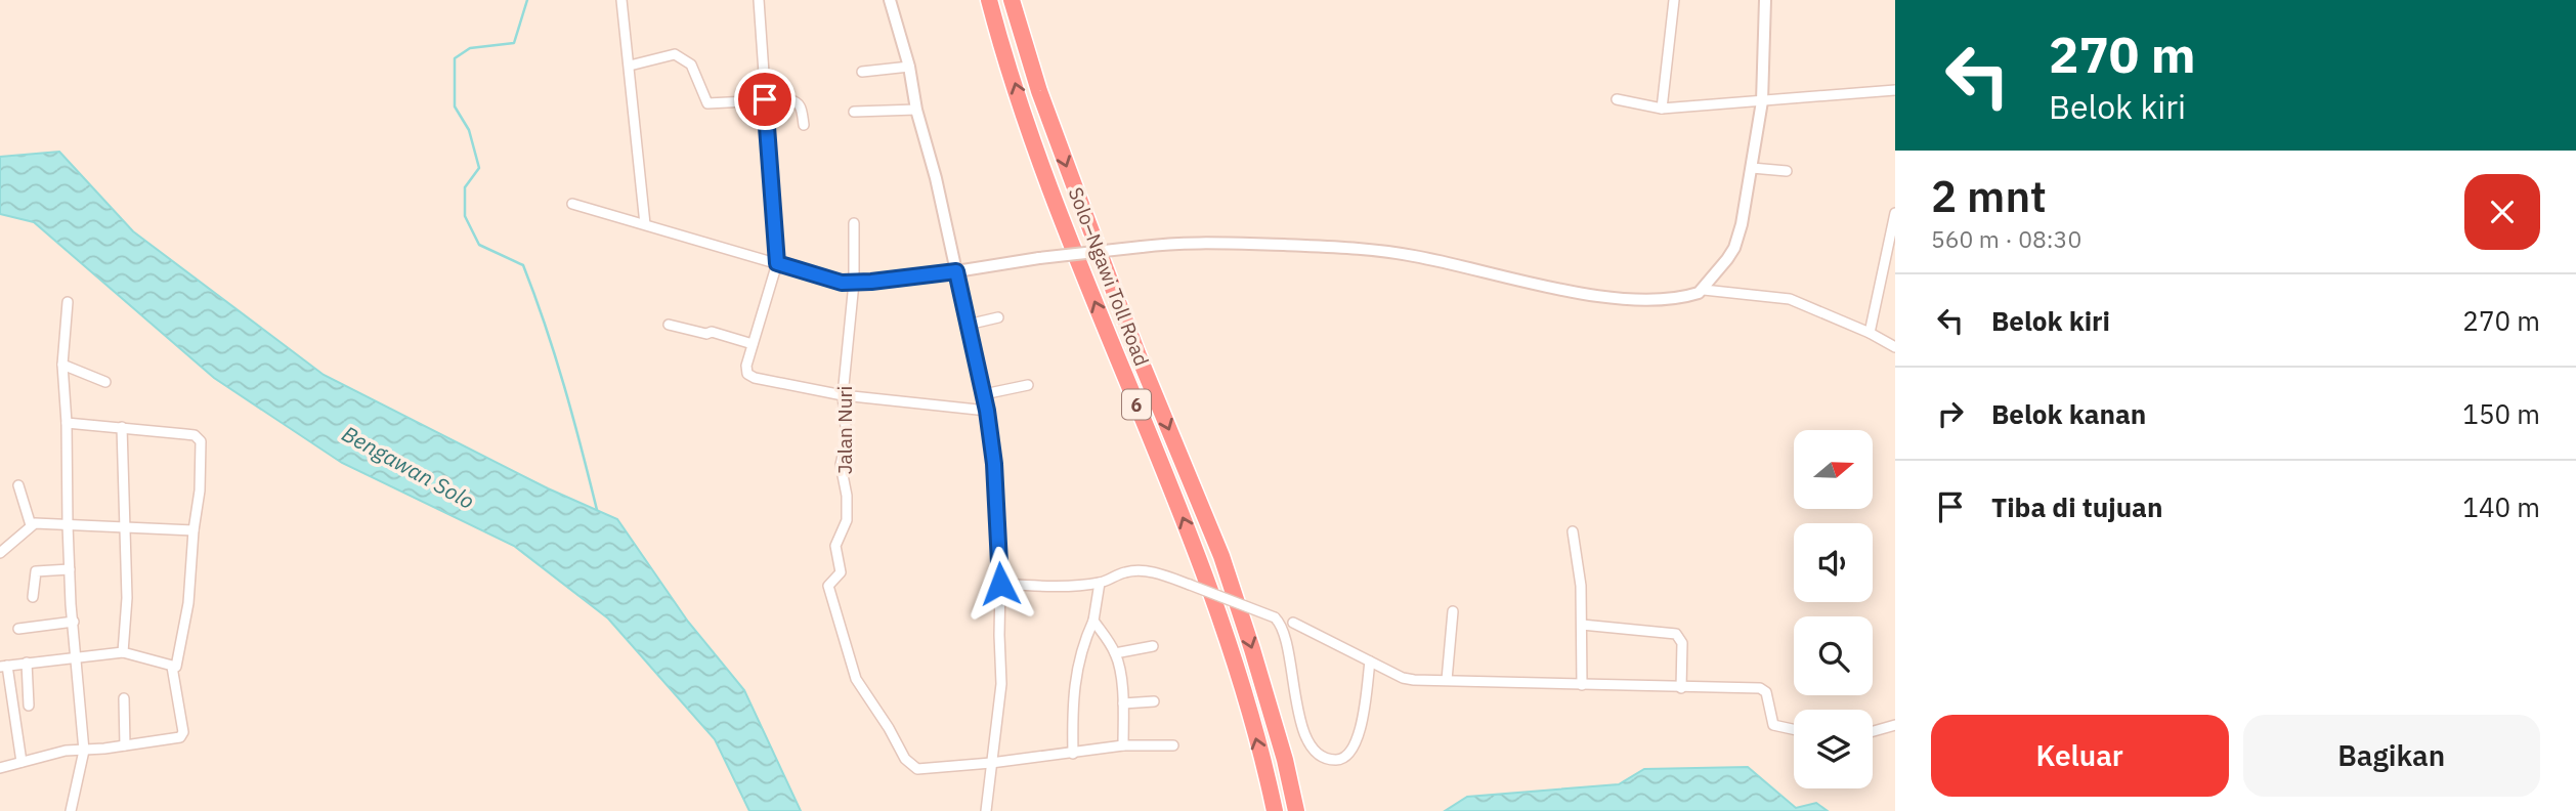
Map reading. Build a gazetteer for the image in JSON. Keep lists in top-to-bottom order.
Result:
{
  "streets": {
    "highway": ["Solo–Ngawi Toll Road", "6"],
    "street": ["Jalan Nuri"]
  },
  "water": ["Bengawan Solo"],
  "north": "right",
  "page": {
    "turn": ["270 m", "Belok kiri"],
    "heading": ["2 mnt", "560 m · 08:30"],
    "list": [
      {
        "name": "Belok kiri",
        "value": "270 m"
      },
      {
        "name": "Belok kanan",
        "value": "150 m"
      },
      {
        "name": "Tiba di tujuan",
        "value": "140 m"
      }
    ],
    "buttons": ["Keluar", "Bagikan"]
  }
}
